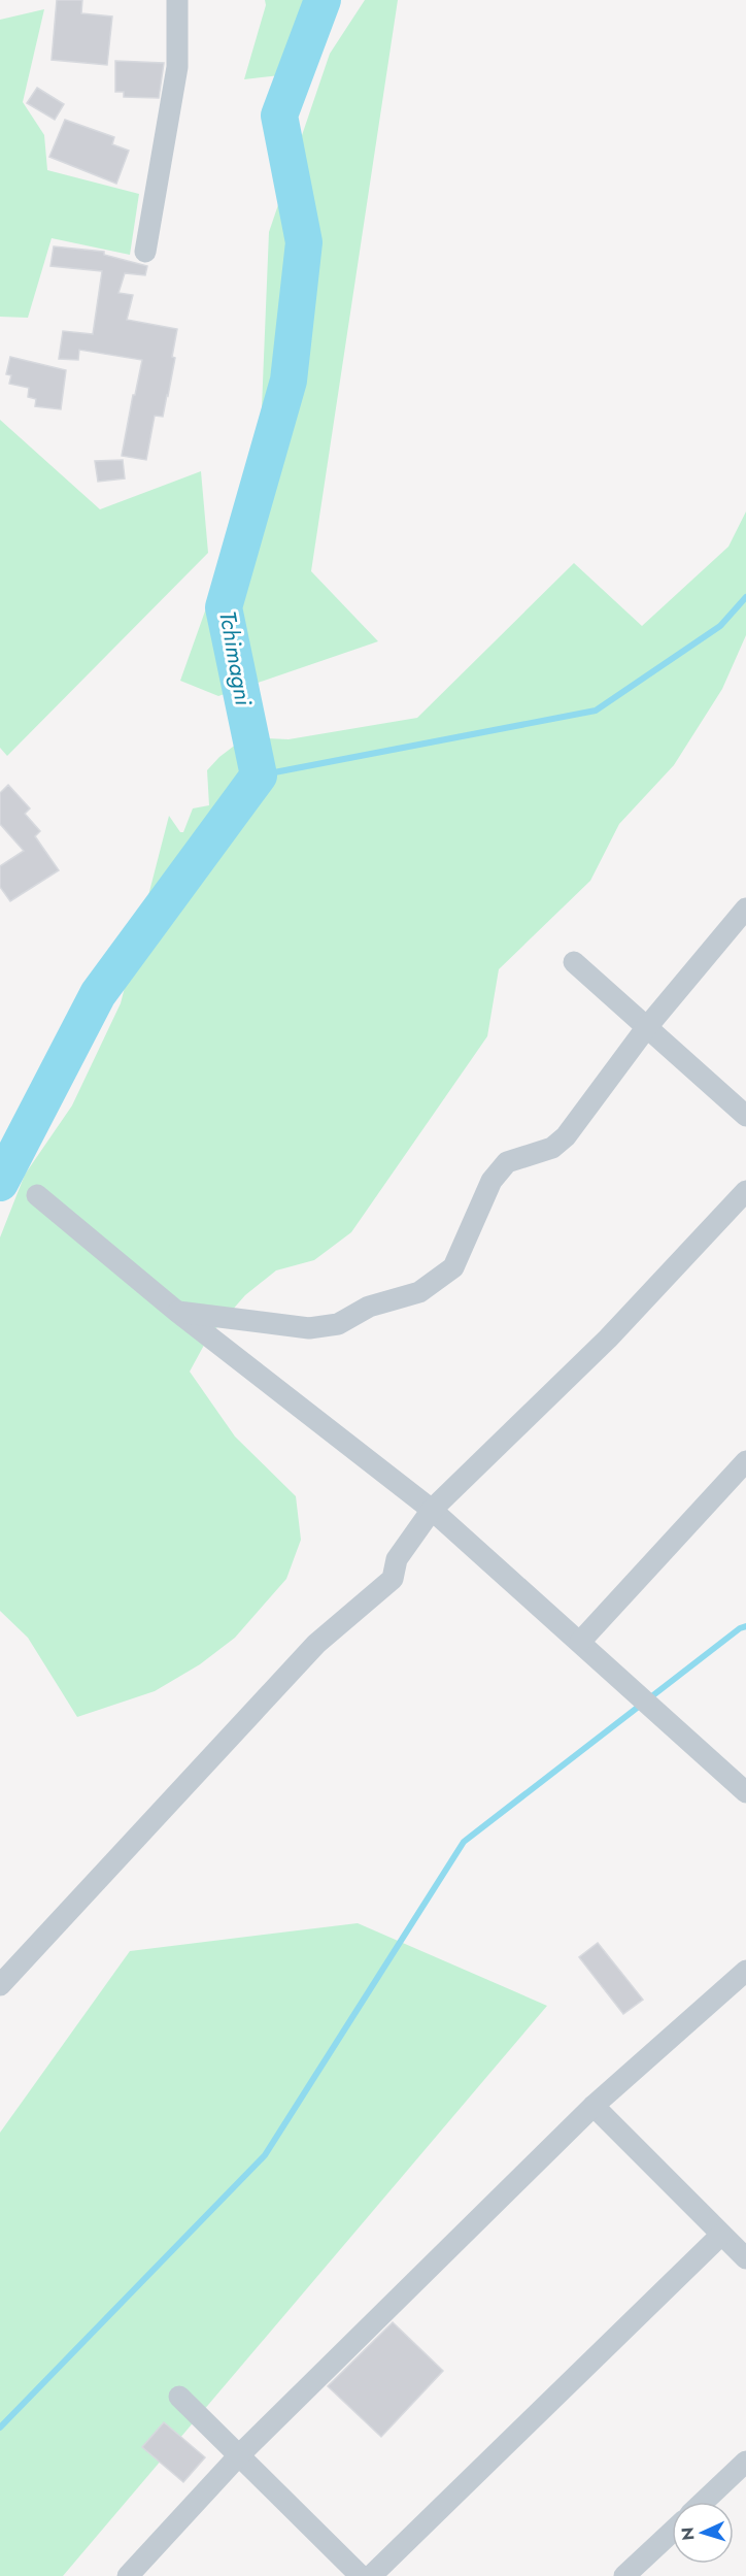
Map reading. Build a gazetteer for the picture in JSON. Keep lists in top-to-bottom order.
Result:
{
  "water": ["Tchimagni"],
  "north": "left"
}
